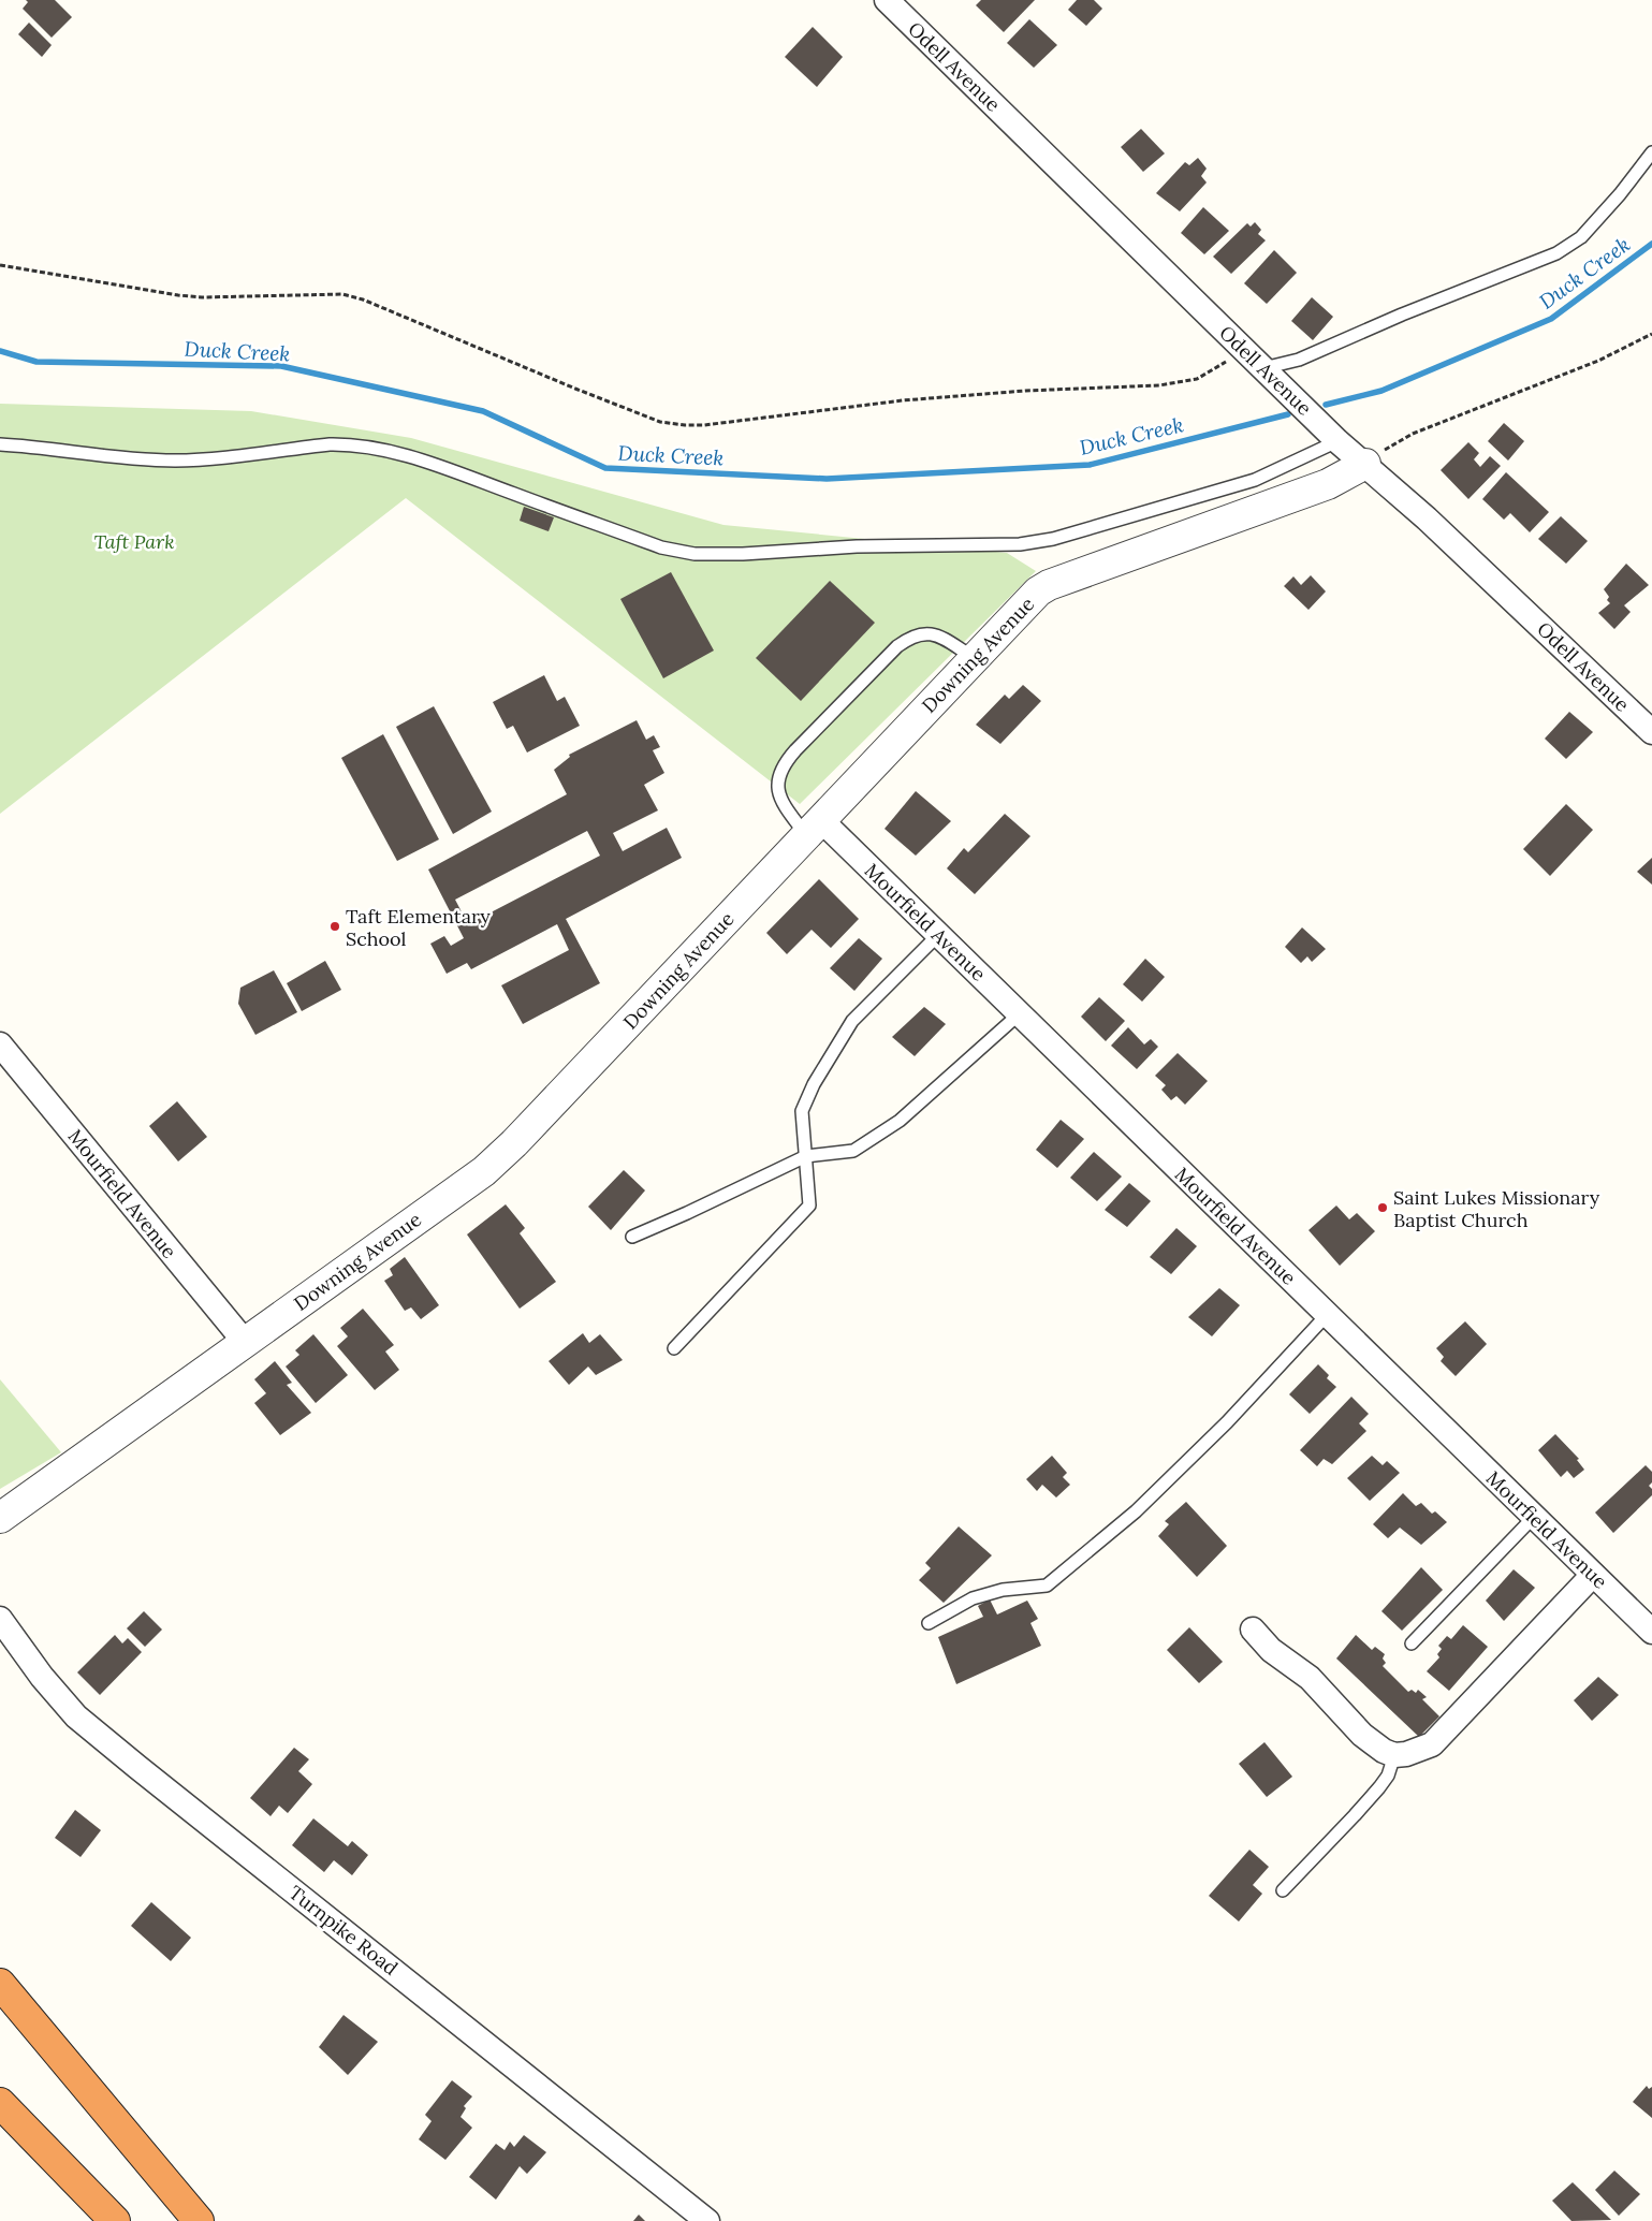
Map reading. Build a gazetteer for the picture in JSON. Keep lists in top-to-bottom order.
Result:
{
  "streets": {
    "street": [
      "Odell Avenue",
      "Downing Avenue",
      "Mourfield Avenue",
      "Turnpike Road"
    ]
  },
  "crossings": [
    ["Odell Avenue", "Downing Avenue"],
    ["Downing Avenue", "Mourfield Avenue"]
  ],
  "water": ["Duck Creek"],
  "parks": ["Taft Park"],
  "places": ["Taft Elementary School", "Saint Lukes Missionary Baptist Church"]
}
